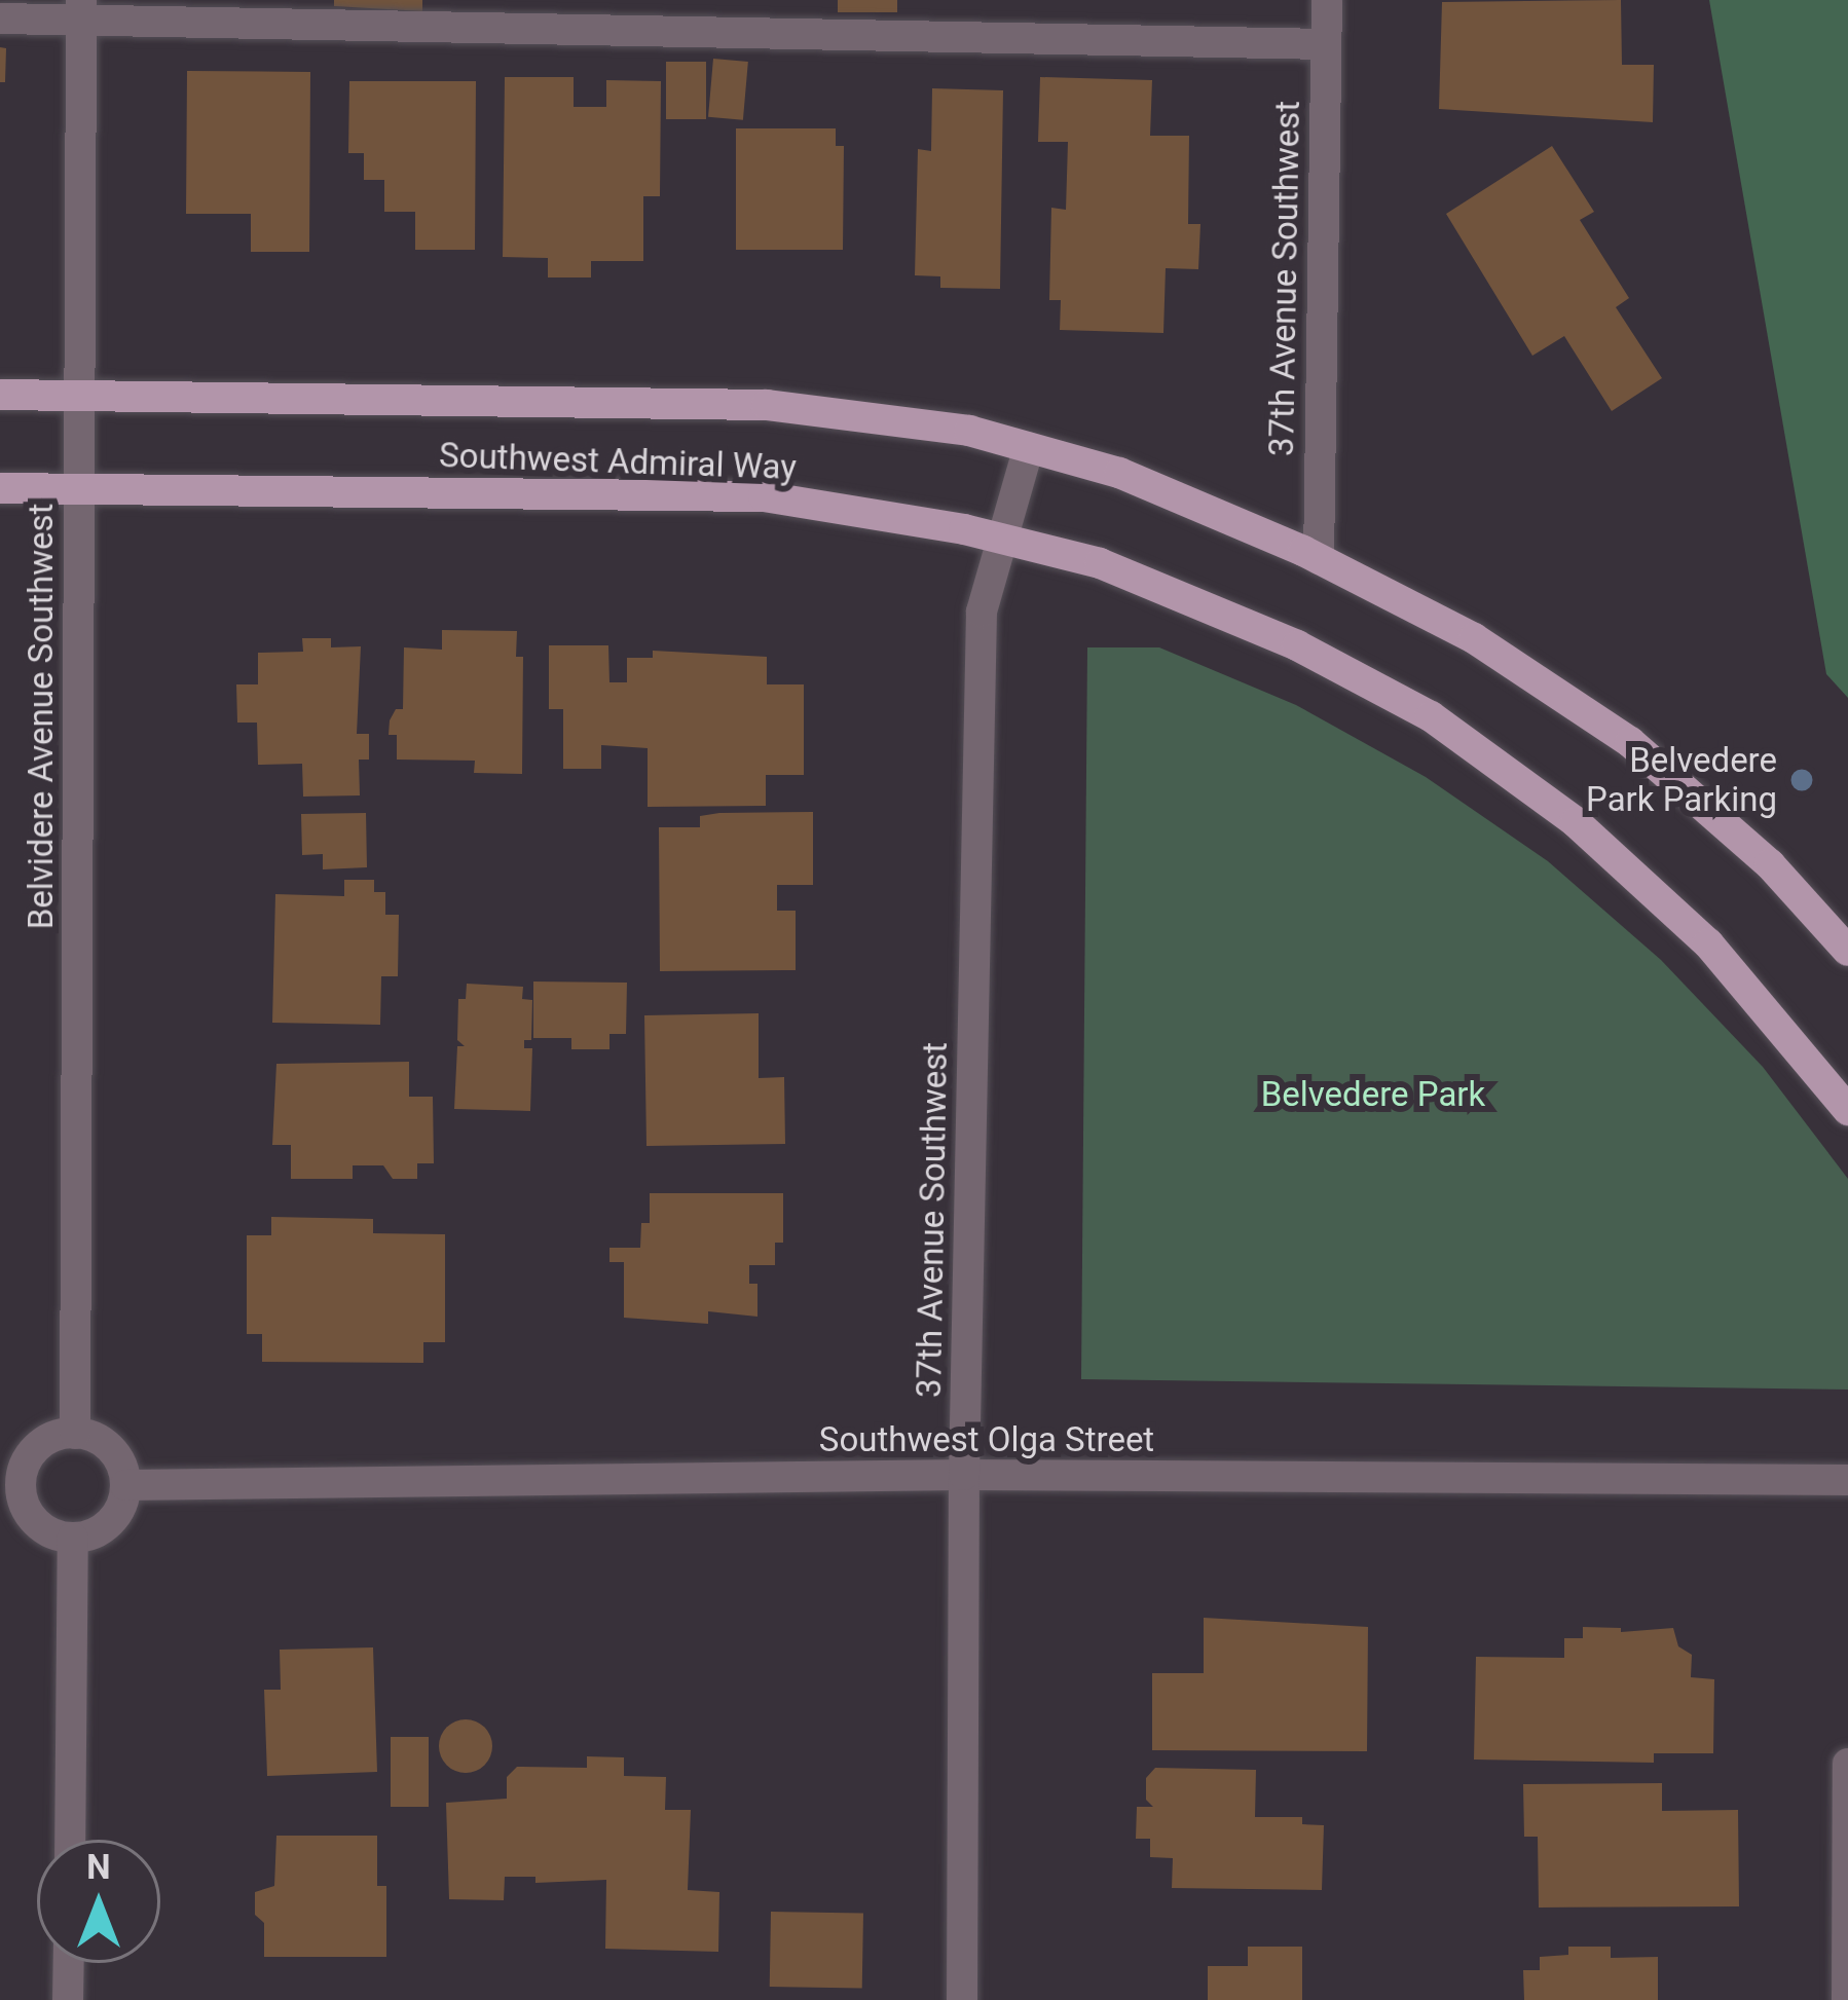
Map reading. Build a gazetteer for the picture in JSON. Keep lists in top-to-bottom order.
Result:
{
  "streets": {
    "main road": ["Southwest Admiral Way"],
    "street": ["37th Avenue Southwest", "Belvidere Avenue Southwest", "Southwest Olga Street"]
  },
  "crossings": [
    ["37th Avenue Southwest", "Southwest Admiral Way"],
    ["37th Avenue Southwest", "Southwest Olga Street"],
    ["Southwest Admiral Way", "Belvidere Avenue Southwest"],
    ["Belvidere Avenue Southwest", "Southwest Olga Street"]
  ],
  "parks": ["Belvedere Park"],
  "places": ["Belvedere Park Parking"],
  "north": "top"
}
